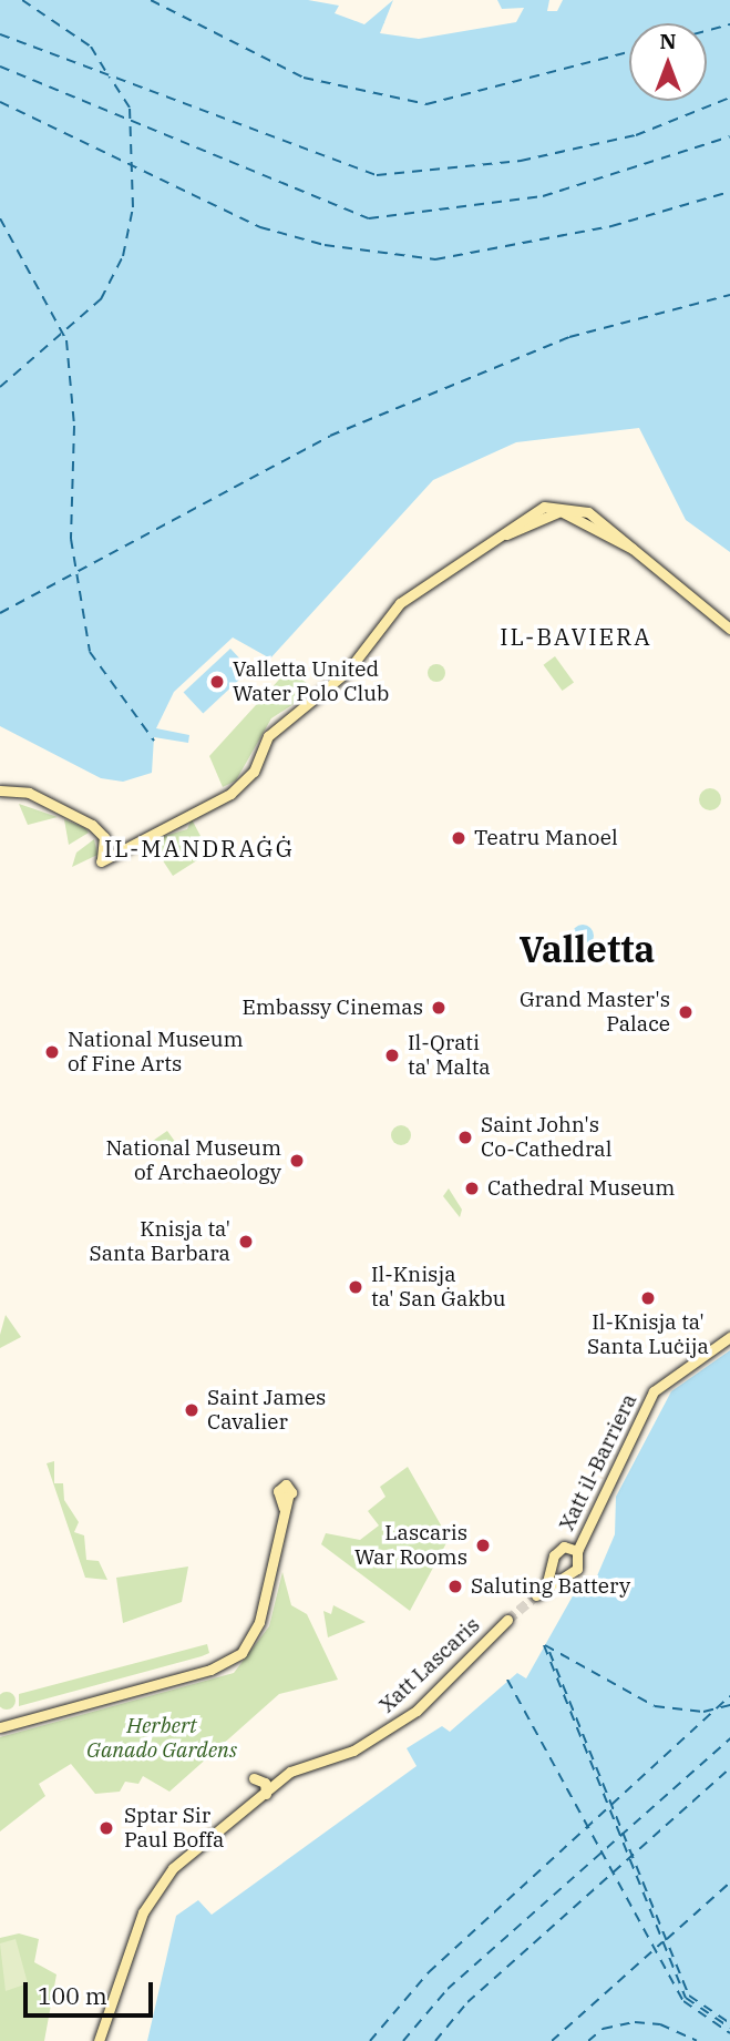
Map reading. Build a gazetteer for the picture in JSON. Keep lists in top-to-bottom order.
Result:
{
  "streets": {
    "street": ["Xatt il-Barriera", "Xatt Lascaris"]
  },
  "districts": ["IL-BAVIERA", "IL-MANDRAĠĠ", "Valletta"],
  "parks": ["Herbert Ganado Gardens"],
  "places": [
    "Valletta United Water Polo Club",
    "Teatru Manoel",
    "Embassy Cinemas",
    "Grand Master's Palace",
    "National Museum of Fine Arts",
    "Il-Qrati ta' Malta",
    "Saint John's Co-Cathedral",
    "National Museum of Archaeology",
    "Cathedral Museum",
    "Knisja ta' Santa Barbara",
    "Il-Knisja ta' San Ġakbu",
    "Il-Knisja ta' Santa Luċija",
    "Saint James Cavalier",
    "Lascaris War Rooms",
    "Saluting Battery",
    "Sptar Sir Paul Boffa"
  ],
  "scale_bar": "100 m",
  "north": "top"
}
